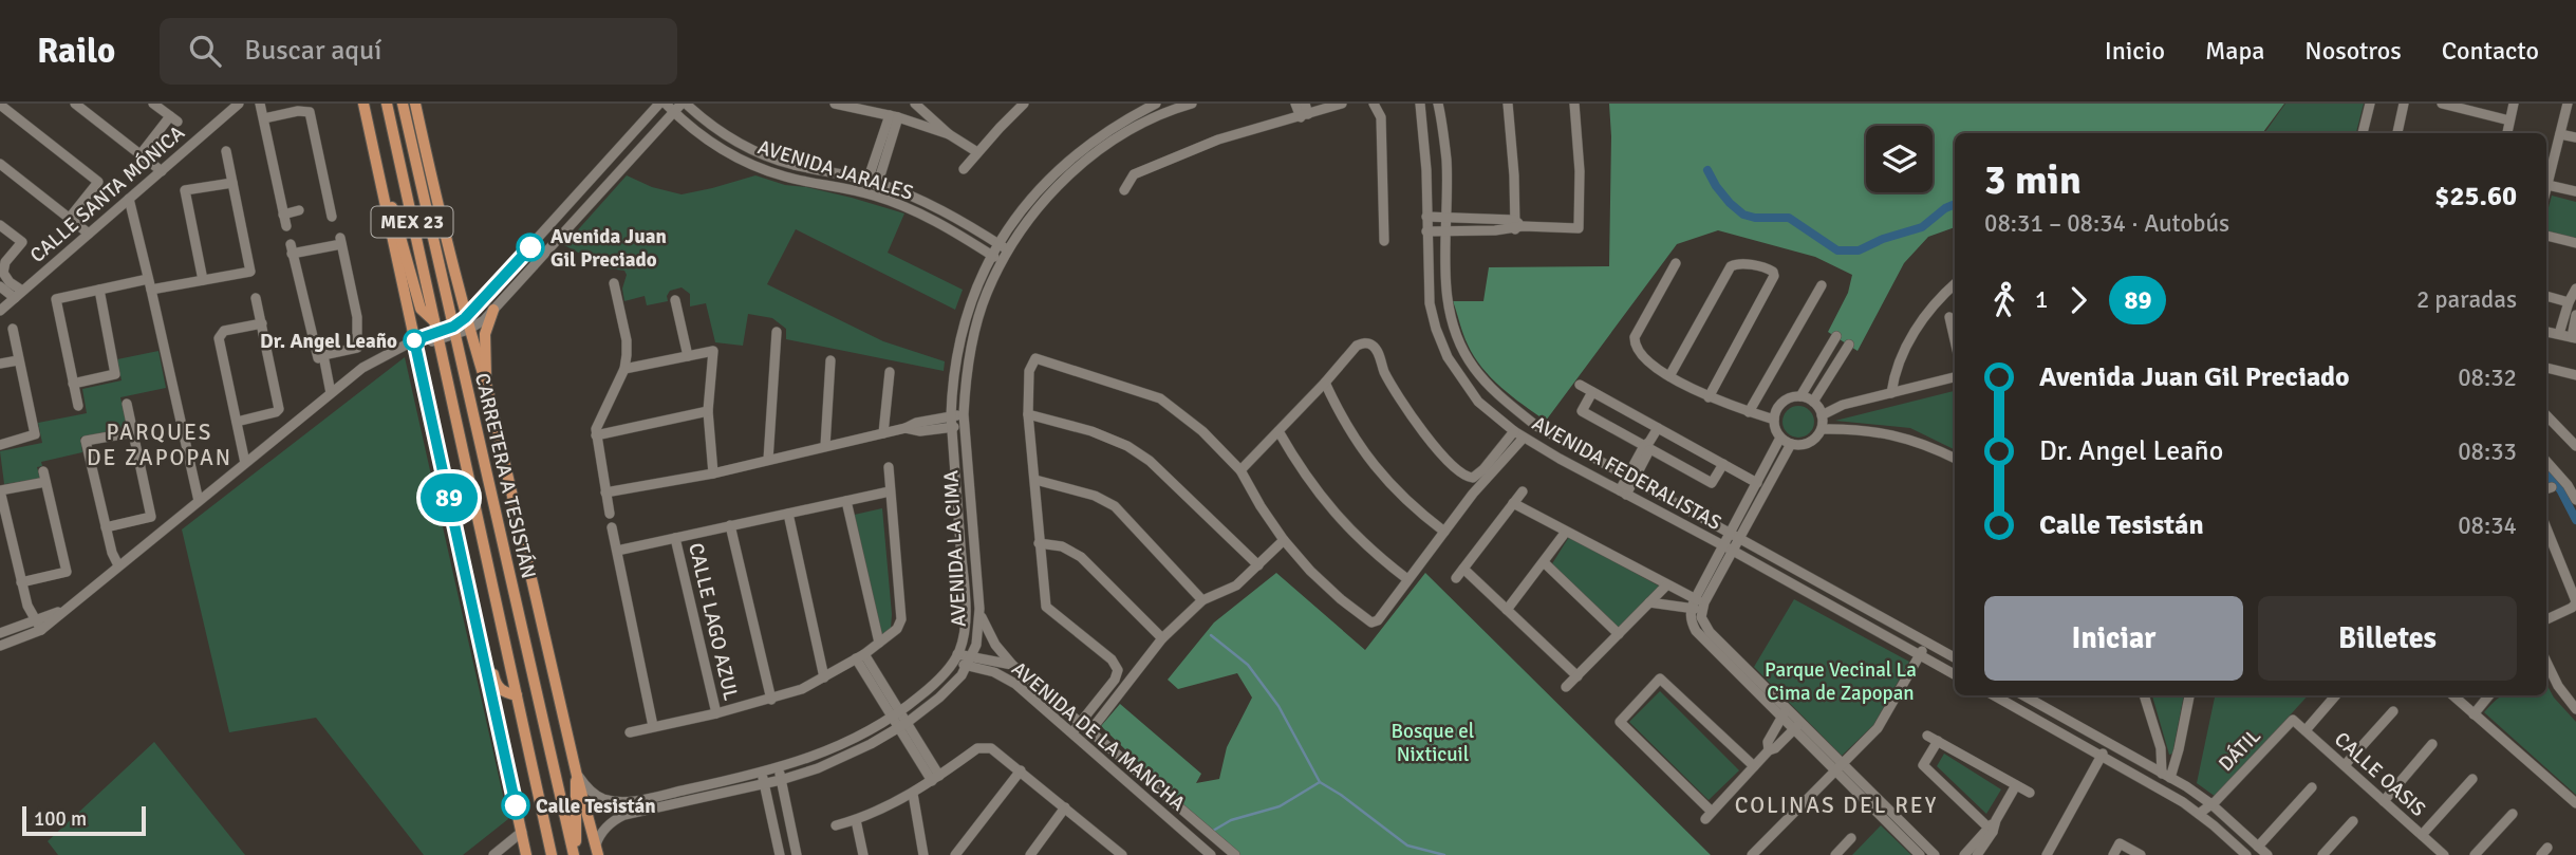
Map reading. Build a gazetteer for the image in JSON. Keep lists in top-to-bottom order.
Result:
{
  "streets": {
    "main road": ["MEX 23", "CARRETERA A TESISTÁN"],
    "street": [
      "AVENIDA JARALES",
      "CALLE SANTA MÓNICA",
      "AVENIDA FEDERALISTAS",
      "AVENIDA LA CIMA",
      "CALLE LAGO AZUL",
      "AVENIDA DE LA MANCHA",
      "DÁTIL",
      "CALLE OASIS"
    ]
  },
  "crossings": [
    ["AVENIDA JARALES", "AVENIDA LA CIMA"],
    ["AVENIDA LA CIMA", "AVENIDA DE LA MANCHA"],
    ["DÁTIL", "CALLE OASIS"]
  ],
  "districts": ["PARQUES DE ZAPOPAN", "COLINAS DEL REY"],
  "parks": ["Parque Vecinal La Cima de Zapopan", "Bosque el Nixticuil"],
  "places": ["Avenida Juan Gil Preciado", "Dr. Angel Leaño", "Calle Tesistán"],
  "lines": ["bus line 89"],
  "scale_bar": "100 m",
  "page": {
    "header": "Railo",
    "search": "Buscar aquí",
    "nav": [
      "Inicio",
      "Mapa",
      "Nosotros",
      "Contacto"
    ],
    "on_map": "89",
    "heading": ["3 min", "08:31 – 08:34 · Autobús", "$25.60"],
    "legs": ["1", "89", "2 paradas"],
    "list": [
      {
        "name": "Avenida Juan Gil Preciado",
        "value": "08:32"
      },
      {
        "name": "Dr. Angel Leaño",
        "value": "08:33"
      },
      {
        "name": "Calle Tesistán",
        "value": "08:34"
      }
    ],
    "buttons": ["Iniciar", "Billetes"],
    "scale": "100 m"
  }
}
